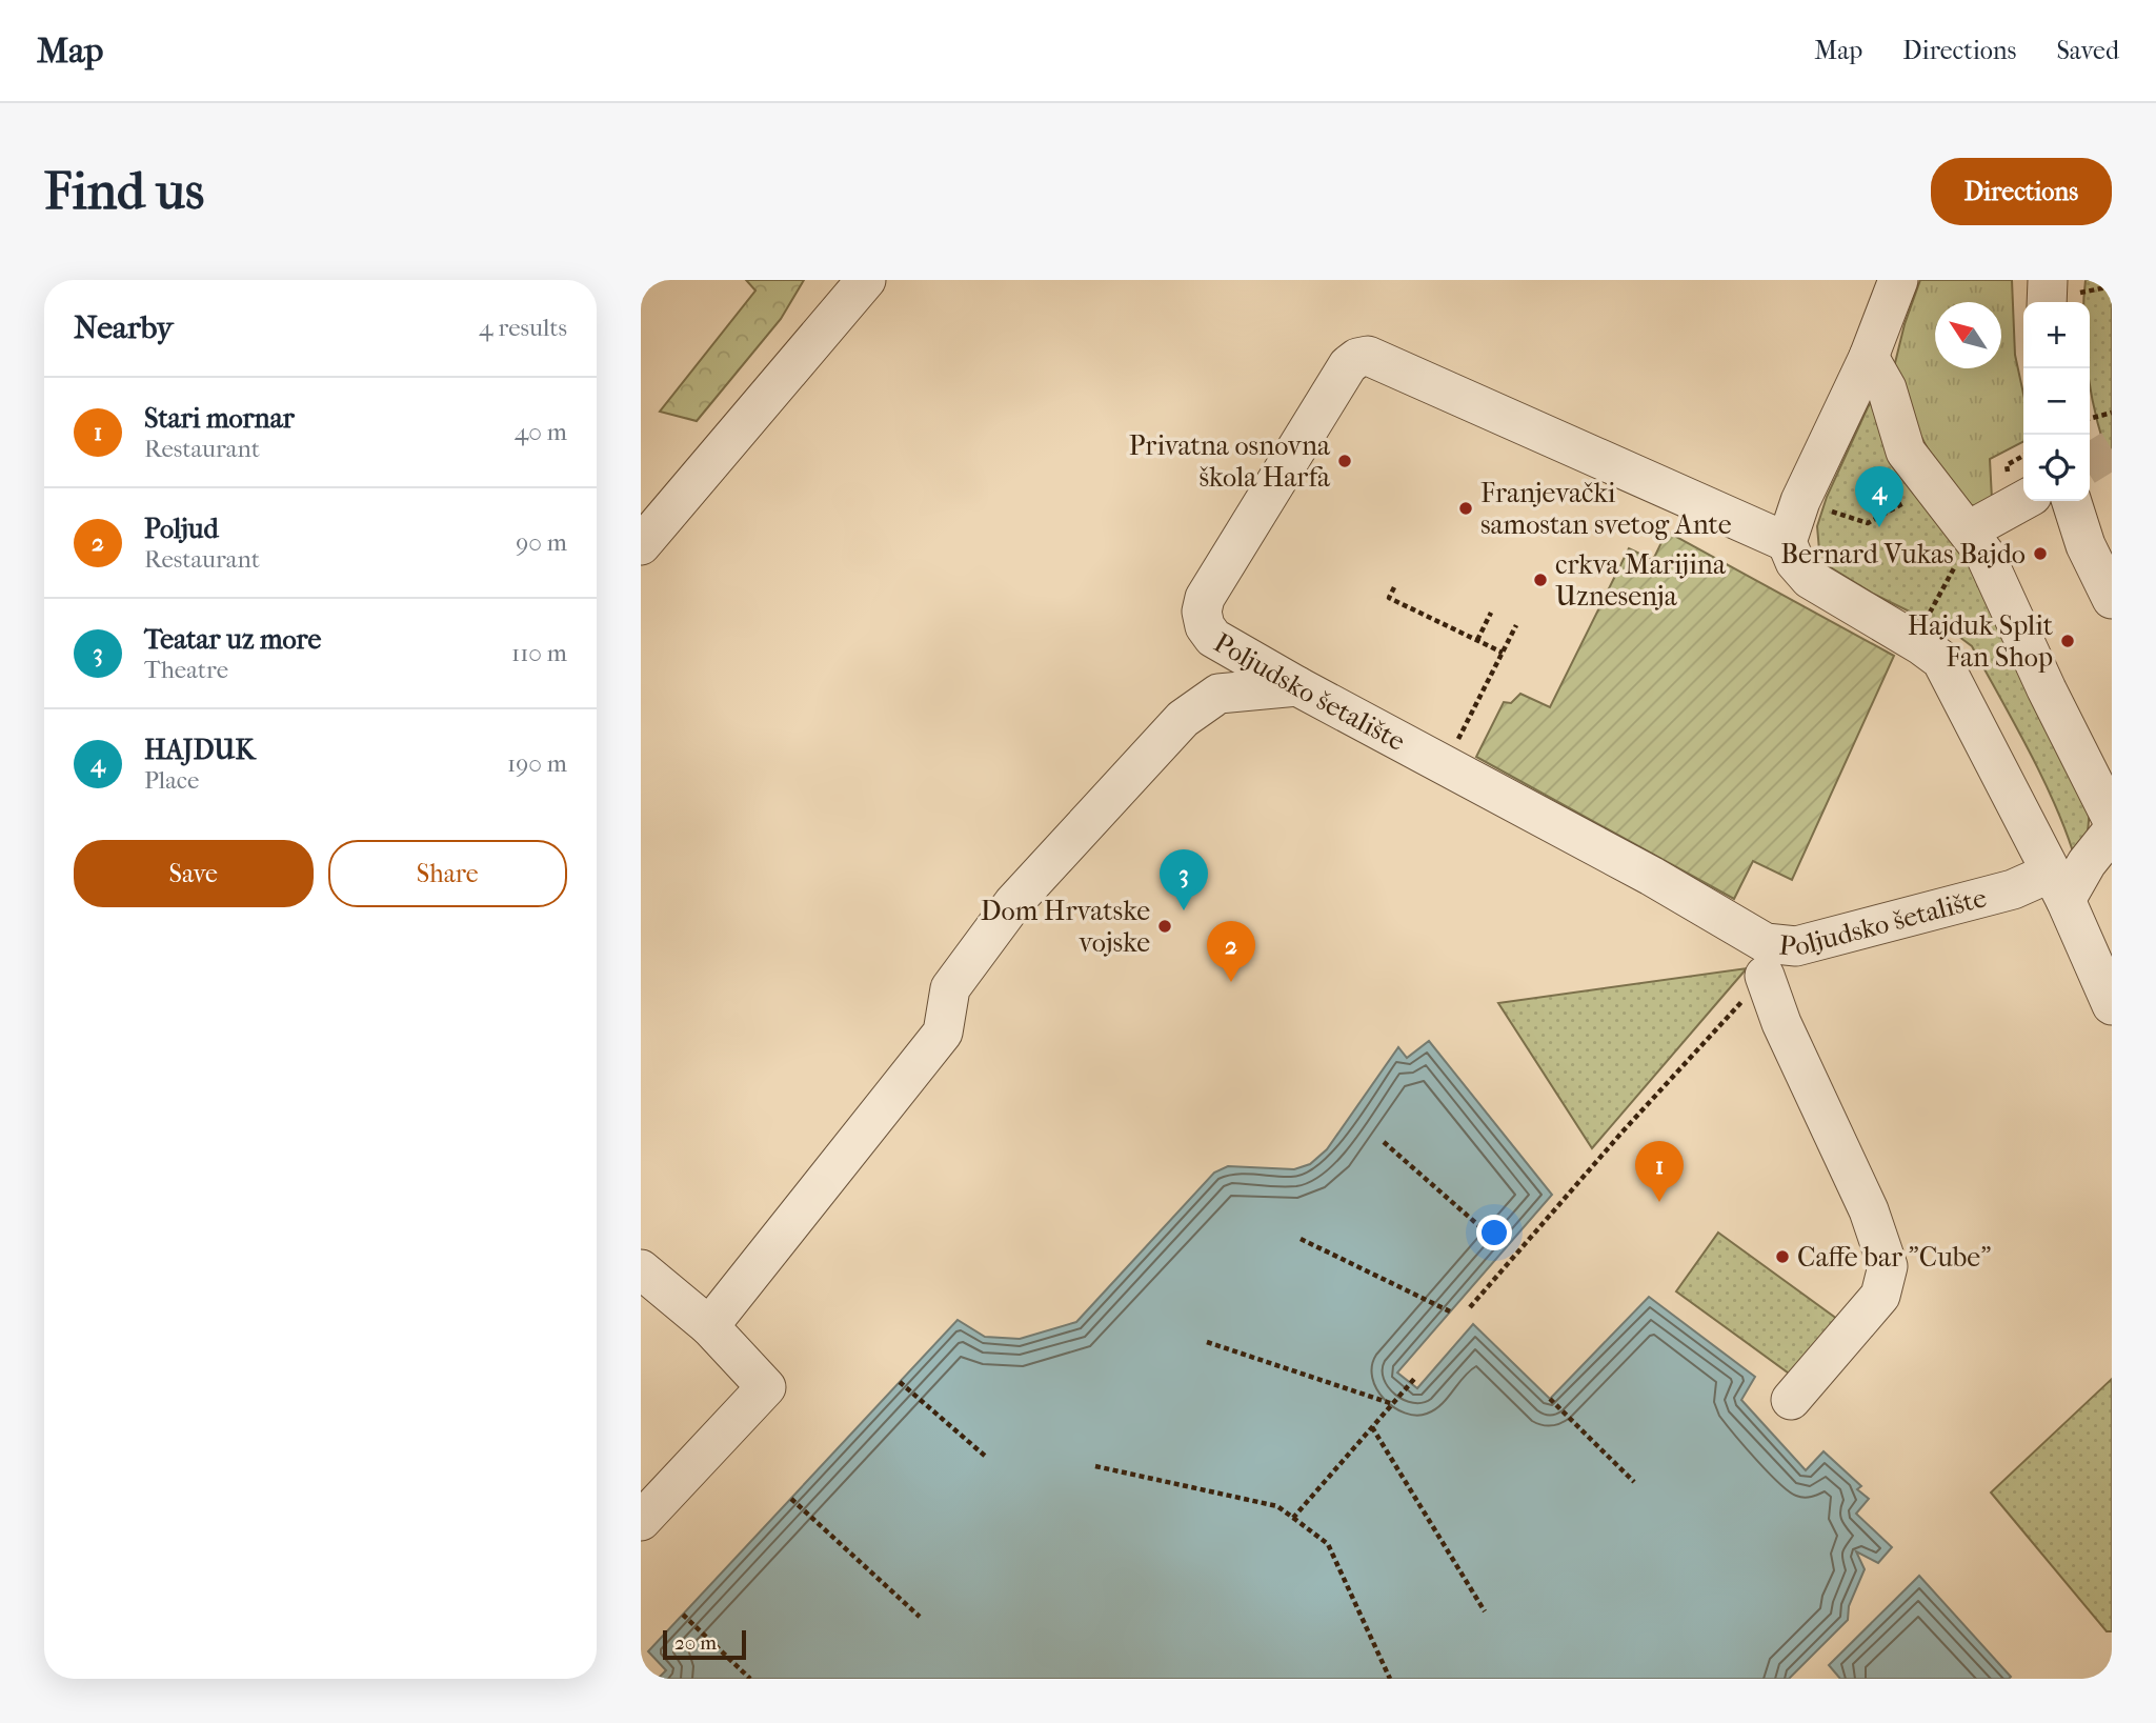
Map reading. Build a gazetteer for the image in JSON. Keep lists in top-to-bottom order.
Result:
{
  "streets": {
    "street": ["Poljudsko šetalište"]
  },
  "places": [
    "Privatna osnovna škola Harfa",
    "Franjevački samostan svetog Ante",
    "Bernard Vukas Bajdo",
    "crkva Marijina Uznesenja",
    "Hajduk Split Fan Shop",
    "Dom Hrvatske vojske",
    "Caffe bar \"Cube\""
  ],
  "scale_bar": "20 m",
  "north": "top left",
  "page": {
    "header": "Map",
    "nav": ["Map", "Directions", "Saved"],
    "buttons": [
      "Directions",
      ["Save", "Share"]
    ],
    "title": "Find us",
    "heading": ["Nearby", "4 results"],
    "map_buttons": ["+", "−"],
    "list": [
      {
        "mark": "1",
        "name": "Stari mornar",
        "note": "Restaurant",
        "value": "40 m"
      },
      {
        "mark": "2",
        "name": "Poljud",
        "note": "Restaurant",
        "value": "90 m"
      },
      {
        "mark": "3",
        "name": "Teatar uz more",
        "note": "Theatre",
        "value": "110 m"
      },
      {
        "mark": "4",
        "name": "HAJDUK",
        "note": "Place",
        "value": "190 m"
      }
    ],
    "pins": [
      "4",
      "3",
      "2",
      "1"
    ],
    "scale": "20 m"
  }
}
